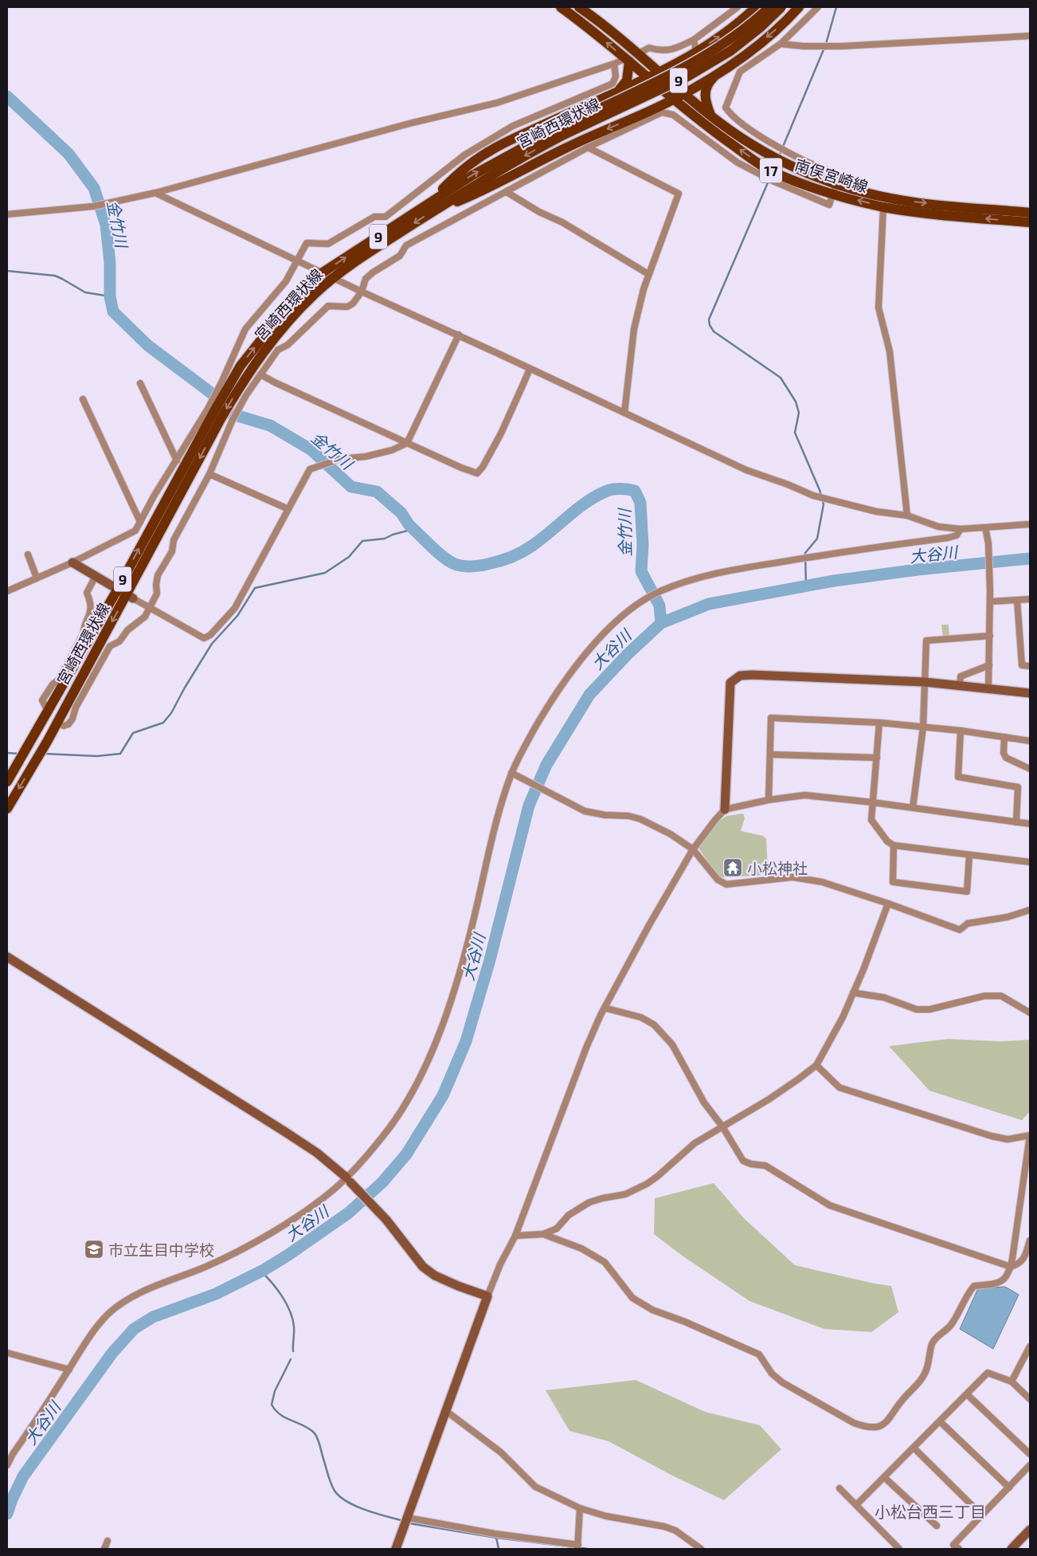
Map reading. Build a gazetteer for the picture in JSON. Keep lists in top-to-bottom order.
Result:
{
  "streets": {
    "main road": [
      "9",
      "宮崎西環状線",
      "17",
      "南俣宮崎線"
    ]
  },
  "districts": ["小松台西三丁目"],
  "water": ["金竹川", "大谷川"],
  "places": {
    "temple": ["小松神社"],
    "school or university": ["市立生目中学校"]
  }
}
